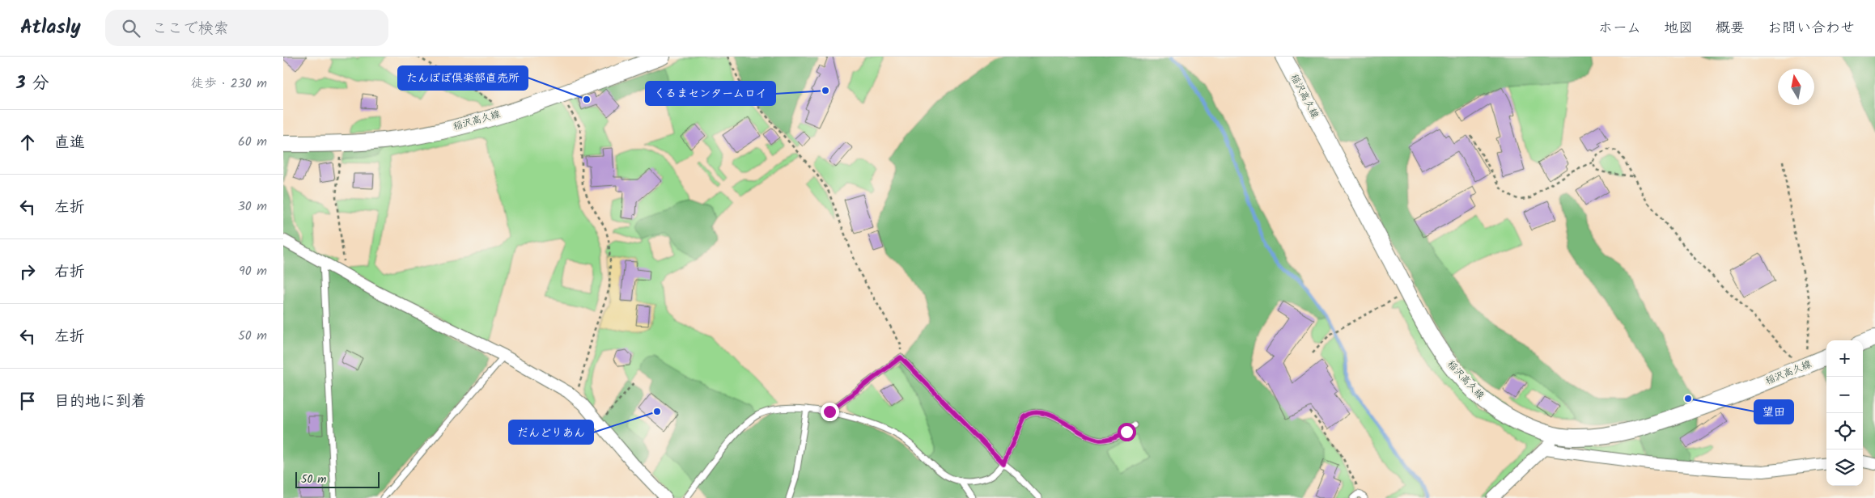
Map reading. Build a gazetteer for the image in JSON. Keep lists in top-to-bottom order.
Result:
{
  "streets": {
    "main road": ["稲沢高久線"]
  },
  "places": [
    "くるまセンタームロイ",
    "たんぽぽ倶楽部直売所",
    "望田",
    "だんどりあん"
  ],
  "scale_bar": "50 m",
  "north": "top",
  "page": {
    "header": "Atlasly",
    "search": "ここで検索",
    "nav": [
      "ホーム",
      "地図",
      "概要",
      "お問い合わせ"
    ],
    "heading": ["3 分", "徒歩 · 230 m"],
    "list": [
      ["直進", "60 m"],
      ["左折", "30 m"],
      ["右折", "90 m"],
      ["左折", "50 m"],
      "目的地に到着"
    ],
    "map_buttons": ["+", "−"],
    "scale": "50 m"
  }
}
